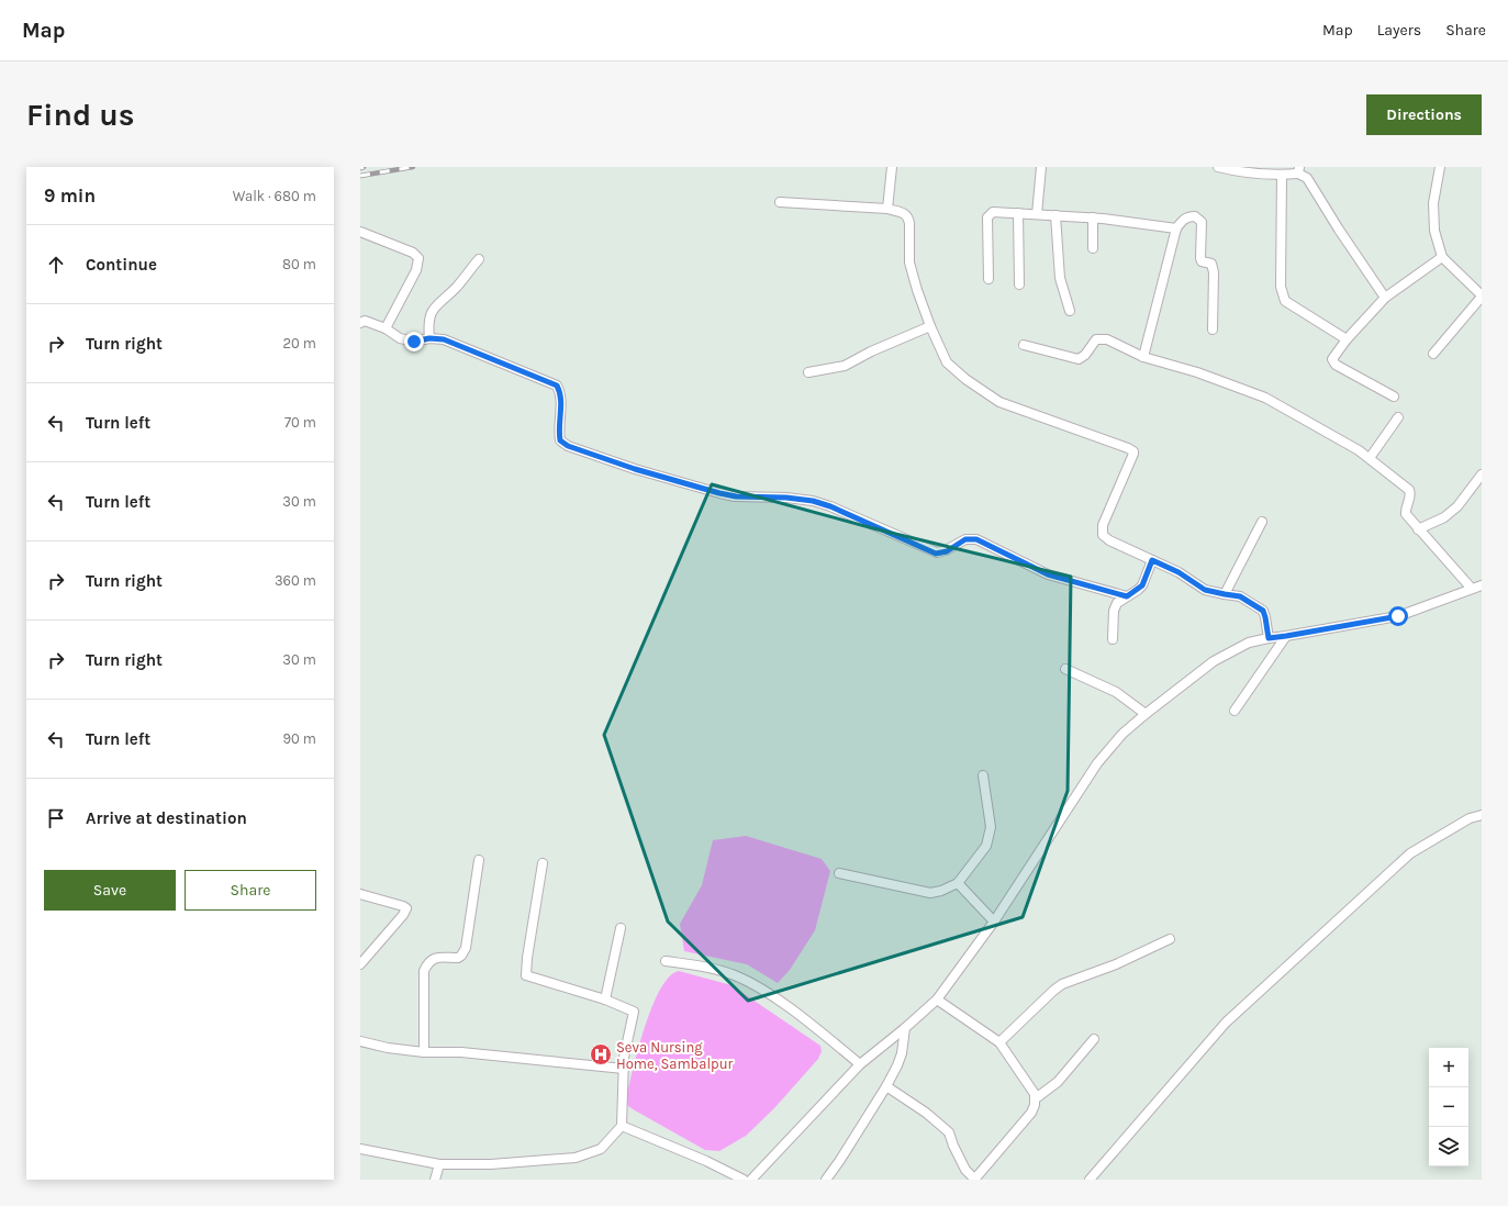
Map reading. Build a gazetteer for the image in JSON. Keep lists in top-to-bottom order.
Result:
{
  "places": {
    "hospital": ["Seva Nursing Home, Sambalpur"]
  },
  "page": {
    "header": "Map",
    "nav": ["Map", "Layers", "Share"],
    "buttons": [
      "Directions",
      ["Save", "Share"]
    ],
    "title": "Find us",
    "heading": ["9 min", "Walk · 680 m"],
    "list": [
      ["Continue", "80 m"],
      ["Turn right", "20 m"],
      ["Turn left", "70 m"],
      ["Turn left", "30 m"],
      ["Turn right", "360 m"],
      ["Turn right", "30 m"],
      ["Turn left", "90 m"],
      "Arrive at destination"
    ],
    "map_buttons": ["+", "−"]
  }
}
